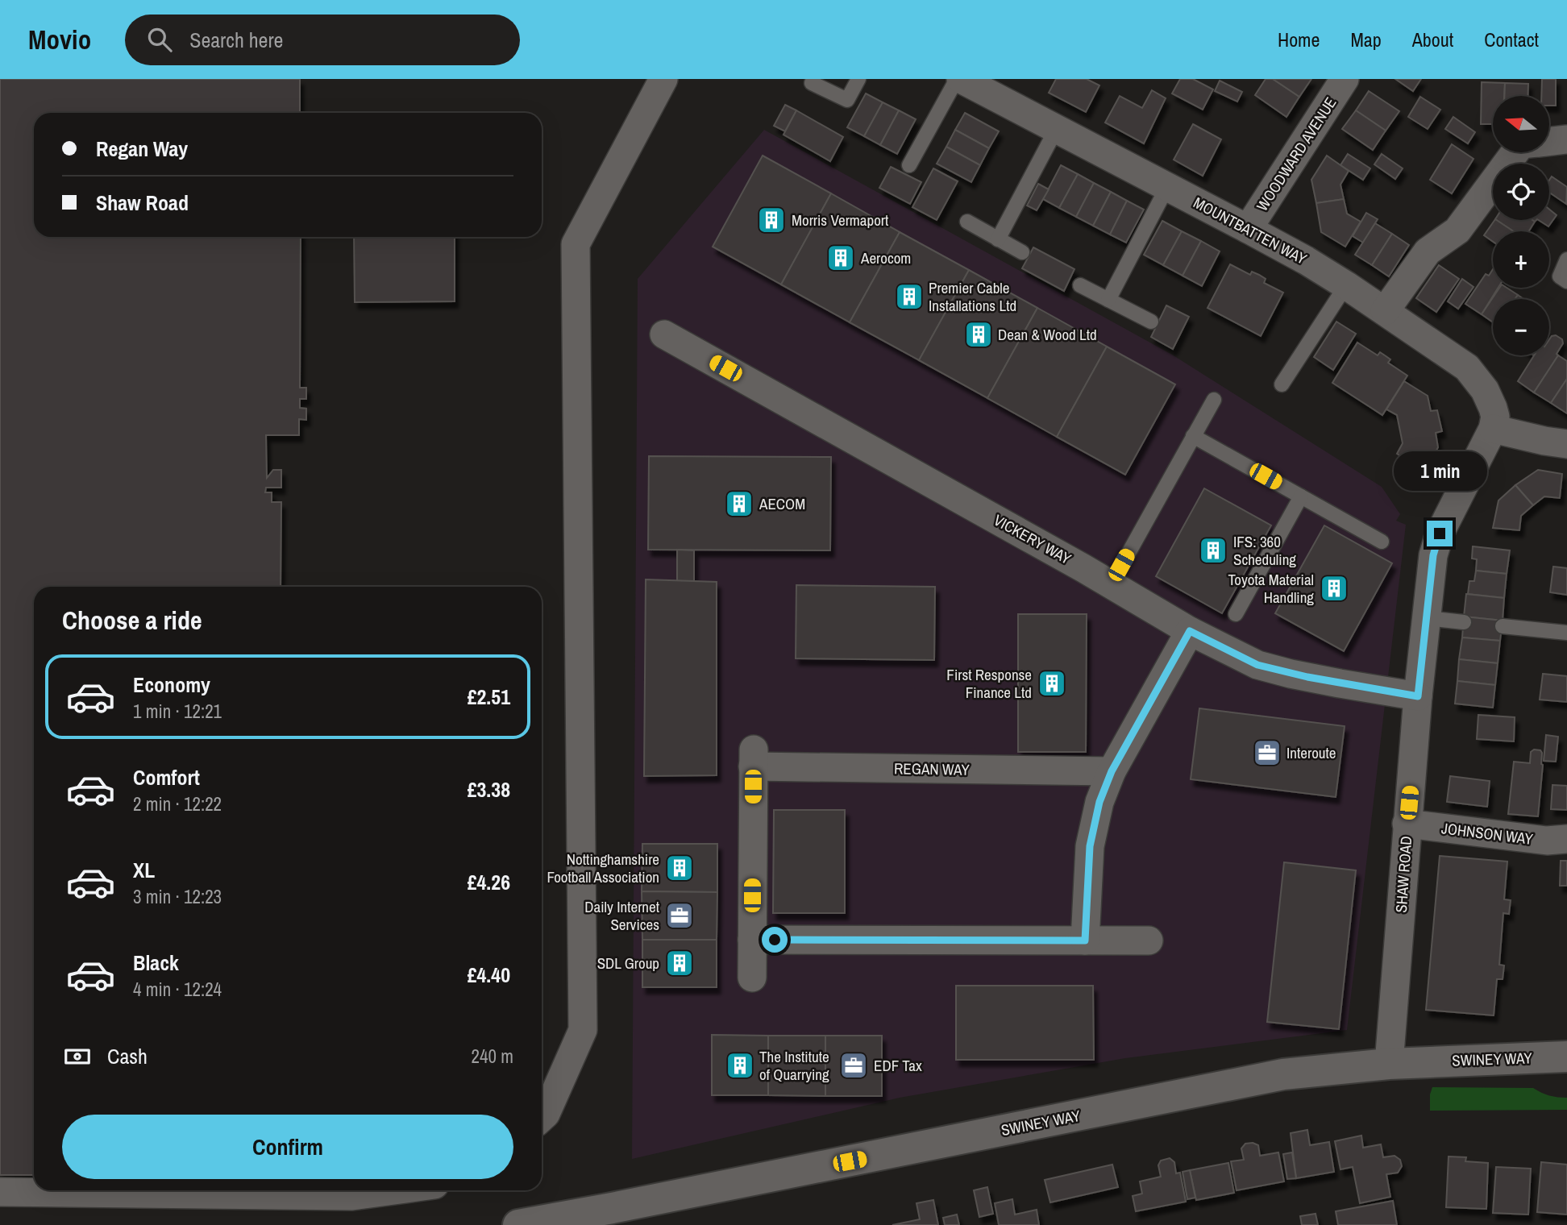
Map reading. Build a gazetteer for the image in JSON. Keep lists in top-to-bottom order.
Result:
{
  "streets": {
    "street": [
      "WOODWARD AVENUE",
      "MOUNTBATTEN WAY",
      "VICKERY WAY",
      "REGAN WAY",
      "JOHNSON WAY",
      "SHAW ROAD",
      "SWINEY WAY"
    ]
  },
  "crossings": [
    ["WOODWARD AVENUE", "MOUNTBATTEN WAY"],
    ["MOUNTBATTEN WAY", "SHAW ROAD"],
    ["VICKERY WAY", "SHAW ROAD"],
    ["JOHNSON WAY", "SHAW ROAD"],
    ["SHAW ROAD", "SWINEY WAY"]
  ],
  "places": {
    "building": [
      "Morris Vermaport",
      "Aerocom",
      "Premier Cable Installations Ltd",
      "Dean & Wood Ltd",
      "AECOM",
      "IFS: 360 Scheduling",
      "Toyota Material Handling",
      "First Response Finance Ltd",
      "Nottinghamshire Football Association",
      "SDL Group",
      "The Institute of Quarrying"
    ],
    "office": ["Interoute", "Daily Internet Services", "EDF Tax"]
  },
  "north": "left",
  "page": {
    "header": "Movio",
    "search": "Search here",
    "nav": [
      "Home",
      "Map",
      "About",
      "Contact"
    ],
    "map_buttons": ["+", "−"],
    "banner": ["Regan Way", "Shaw Road"],
    "bubble": "1 min",
    "heading": "Choose a ride",
    "list": [
      {
        "name": "Economy",
        "note": "1 min · 12:21",
        "value": "£2.51"
      },
      {
        "name": "Comfort",
        "note": "2 min · 12:22",
        "value": "£3.38"
      },
      {
        "name": "XL",
        "note": "3 min · 12:23",
        "value": "£4.26"
      },
      {
        "name": "Black",
        "note": "4 min · 12:24",
        "value": "£4.40"
      }
    ],
    "pay": ["Cash", "240 m"],
    "buttons": "Confirm"
  }
}
